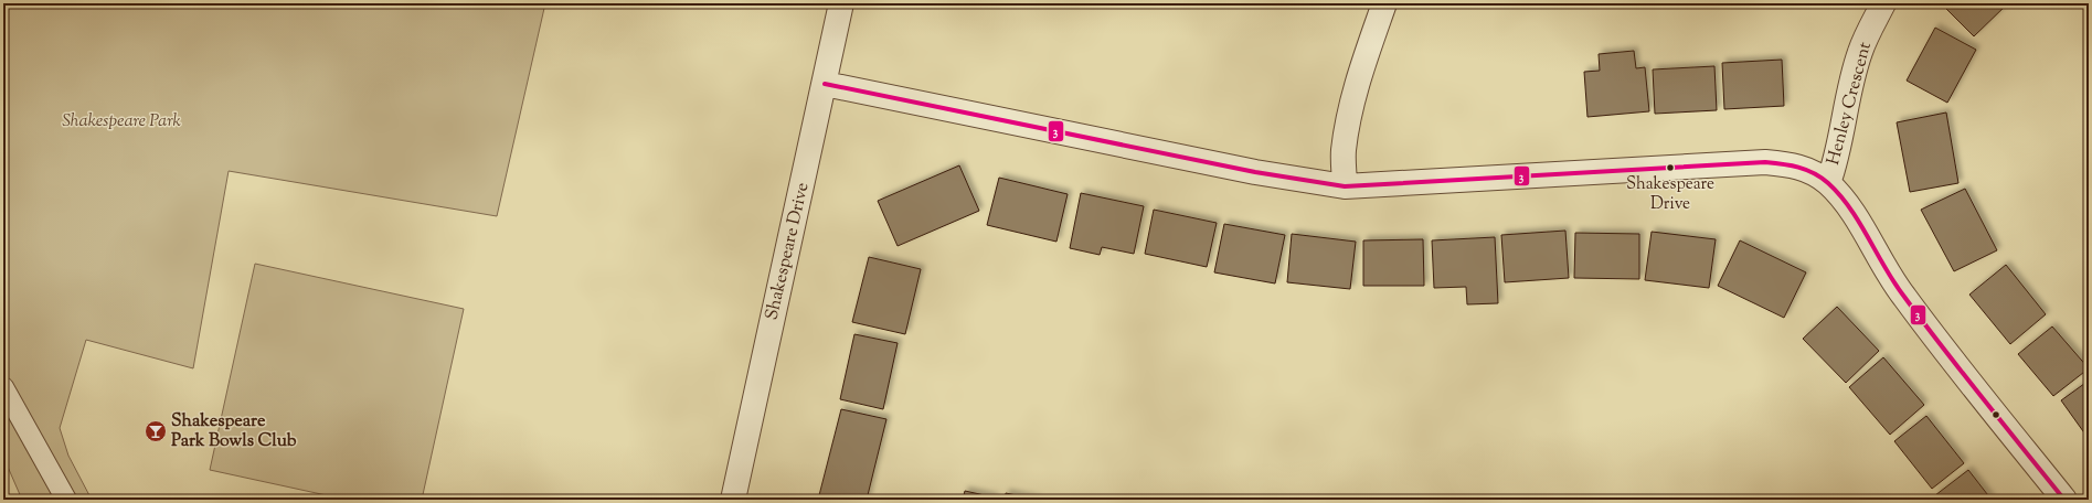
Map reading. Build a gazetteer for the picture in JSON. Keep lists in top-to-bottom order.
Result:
{
  "streets": {
    "street": ["Henley Crescent", "Shakespeare Drive"]
  },
  "parks": ["Shakespeare Park"],
  "places": {
    "other": ["Shakespeare Drive"],
    "bar": ["Shakespeare Park Bowls Club"]
  },
  "lines": ["transit line 3"]
}
